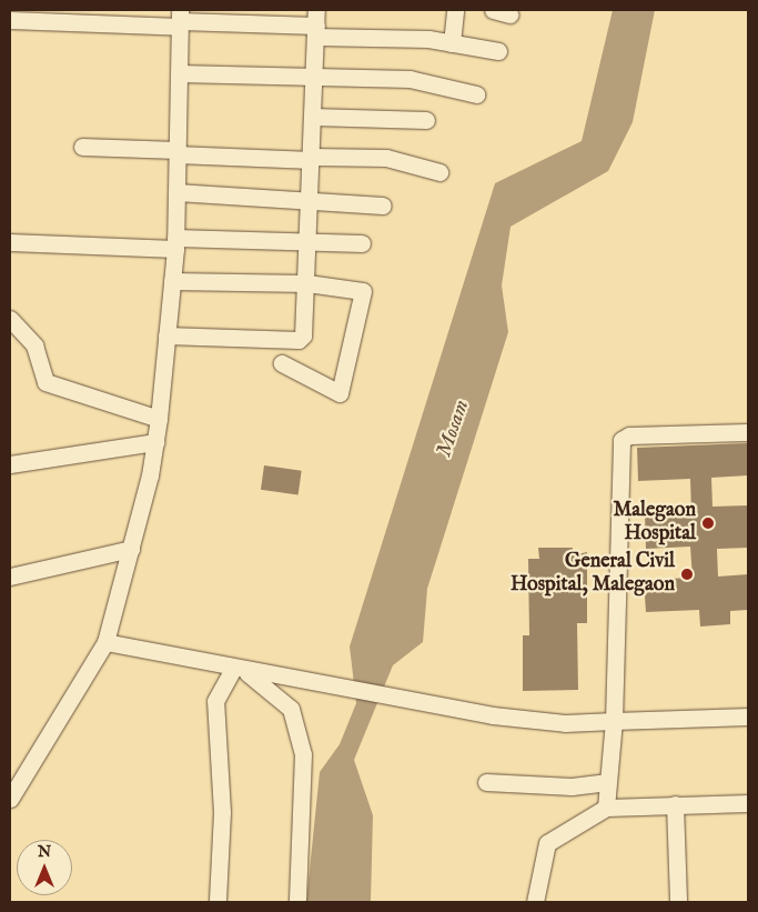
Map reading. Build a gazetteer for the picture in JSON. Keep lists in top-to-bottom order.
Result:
{
  "water": ["Mosam"],
  "places": ["Malegaon Hospital", "General Civil Hospital, Malegaon"],
  "north": "top"
}
